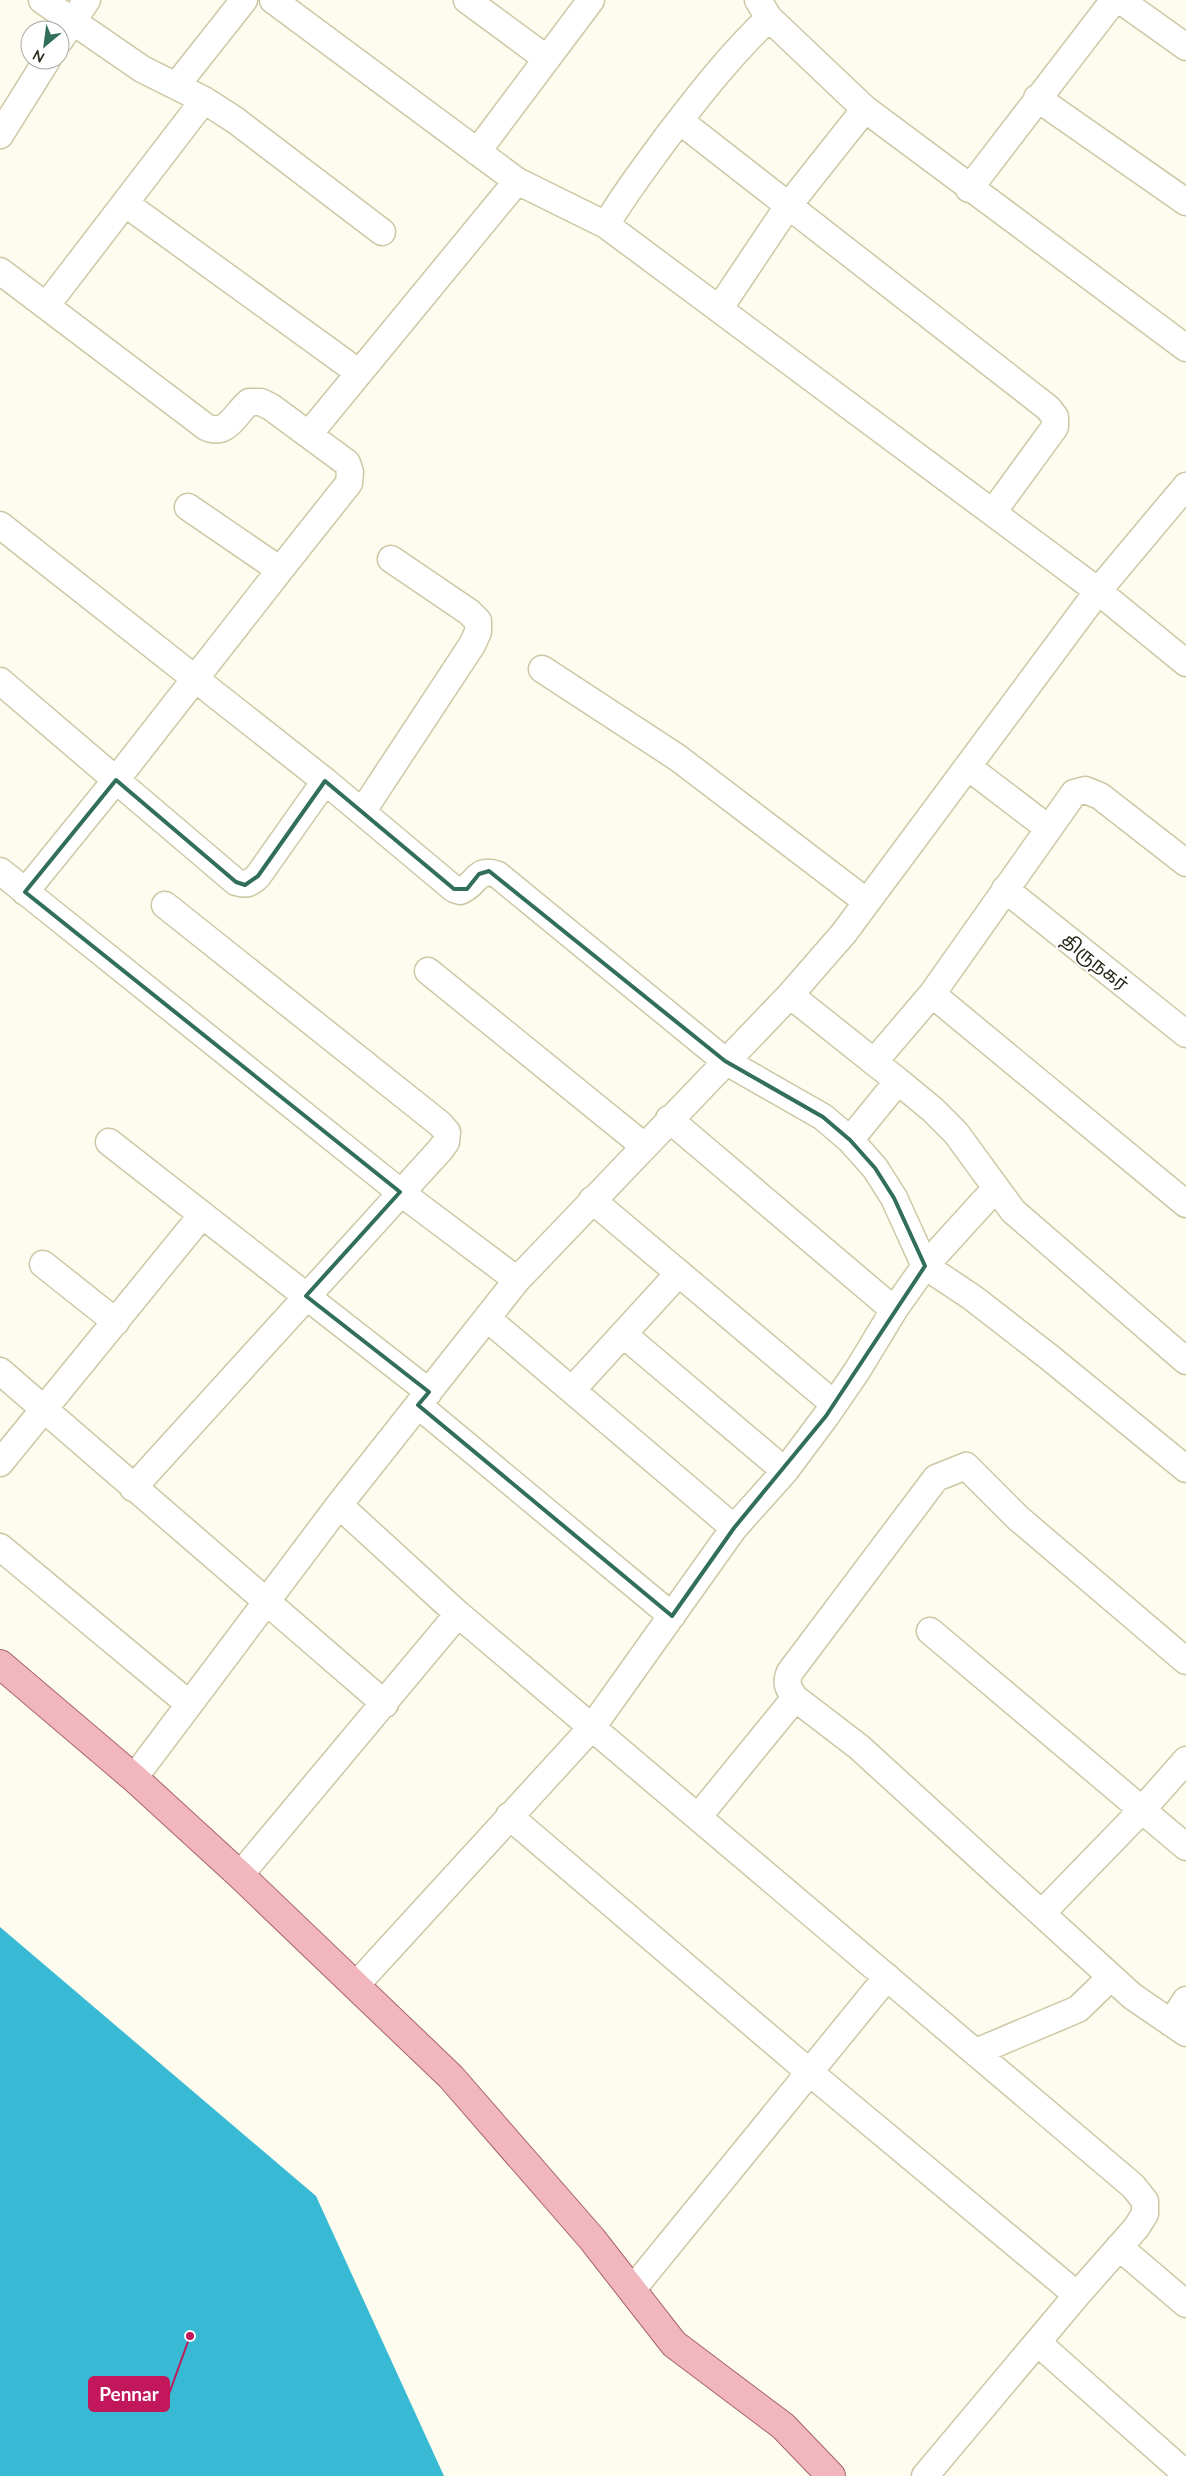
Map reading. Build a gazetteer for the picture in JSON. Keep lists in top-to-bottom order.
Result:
{
  "streets": {
    "street": ["திருநகர்"]
  },
  "places": ["Pennar"],
  "north": "bottom left"
}
